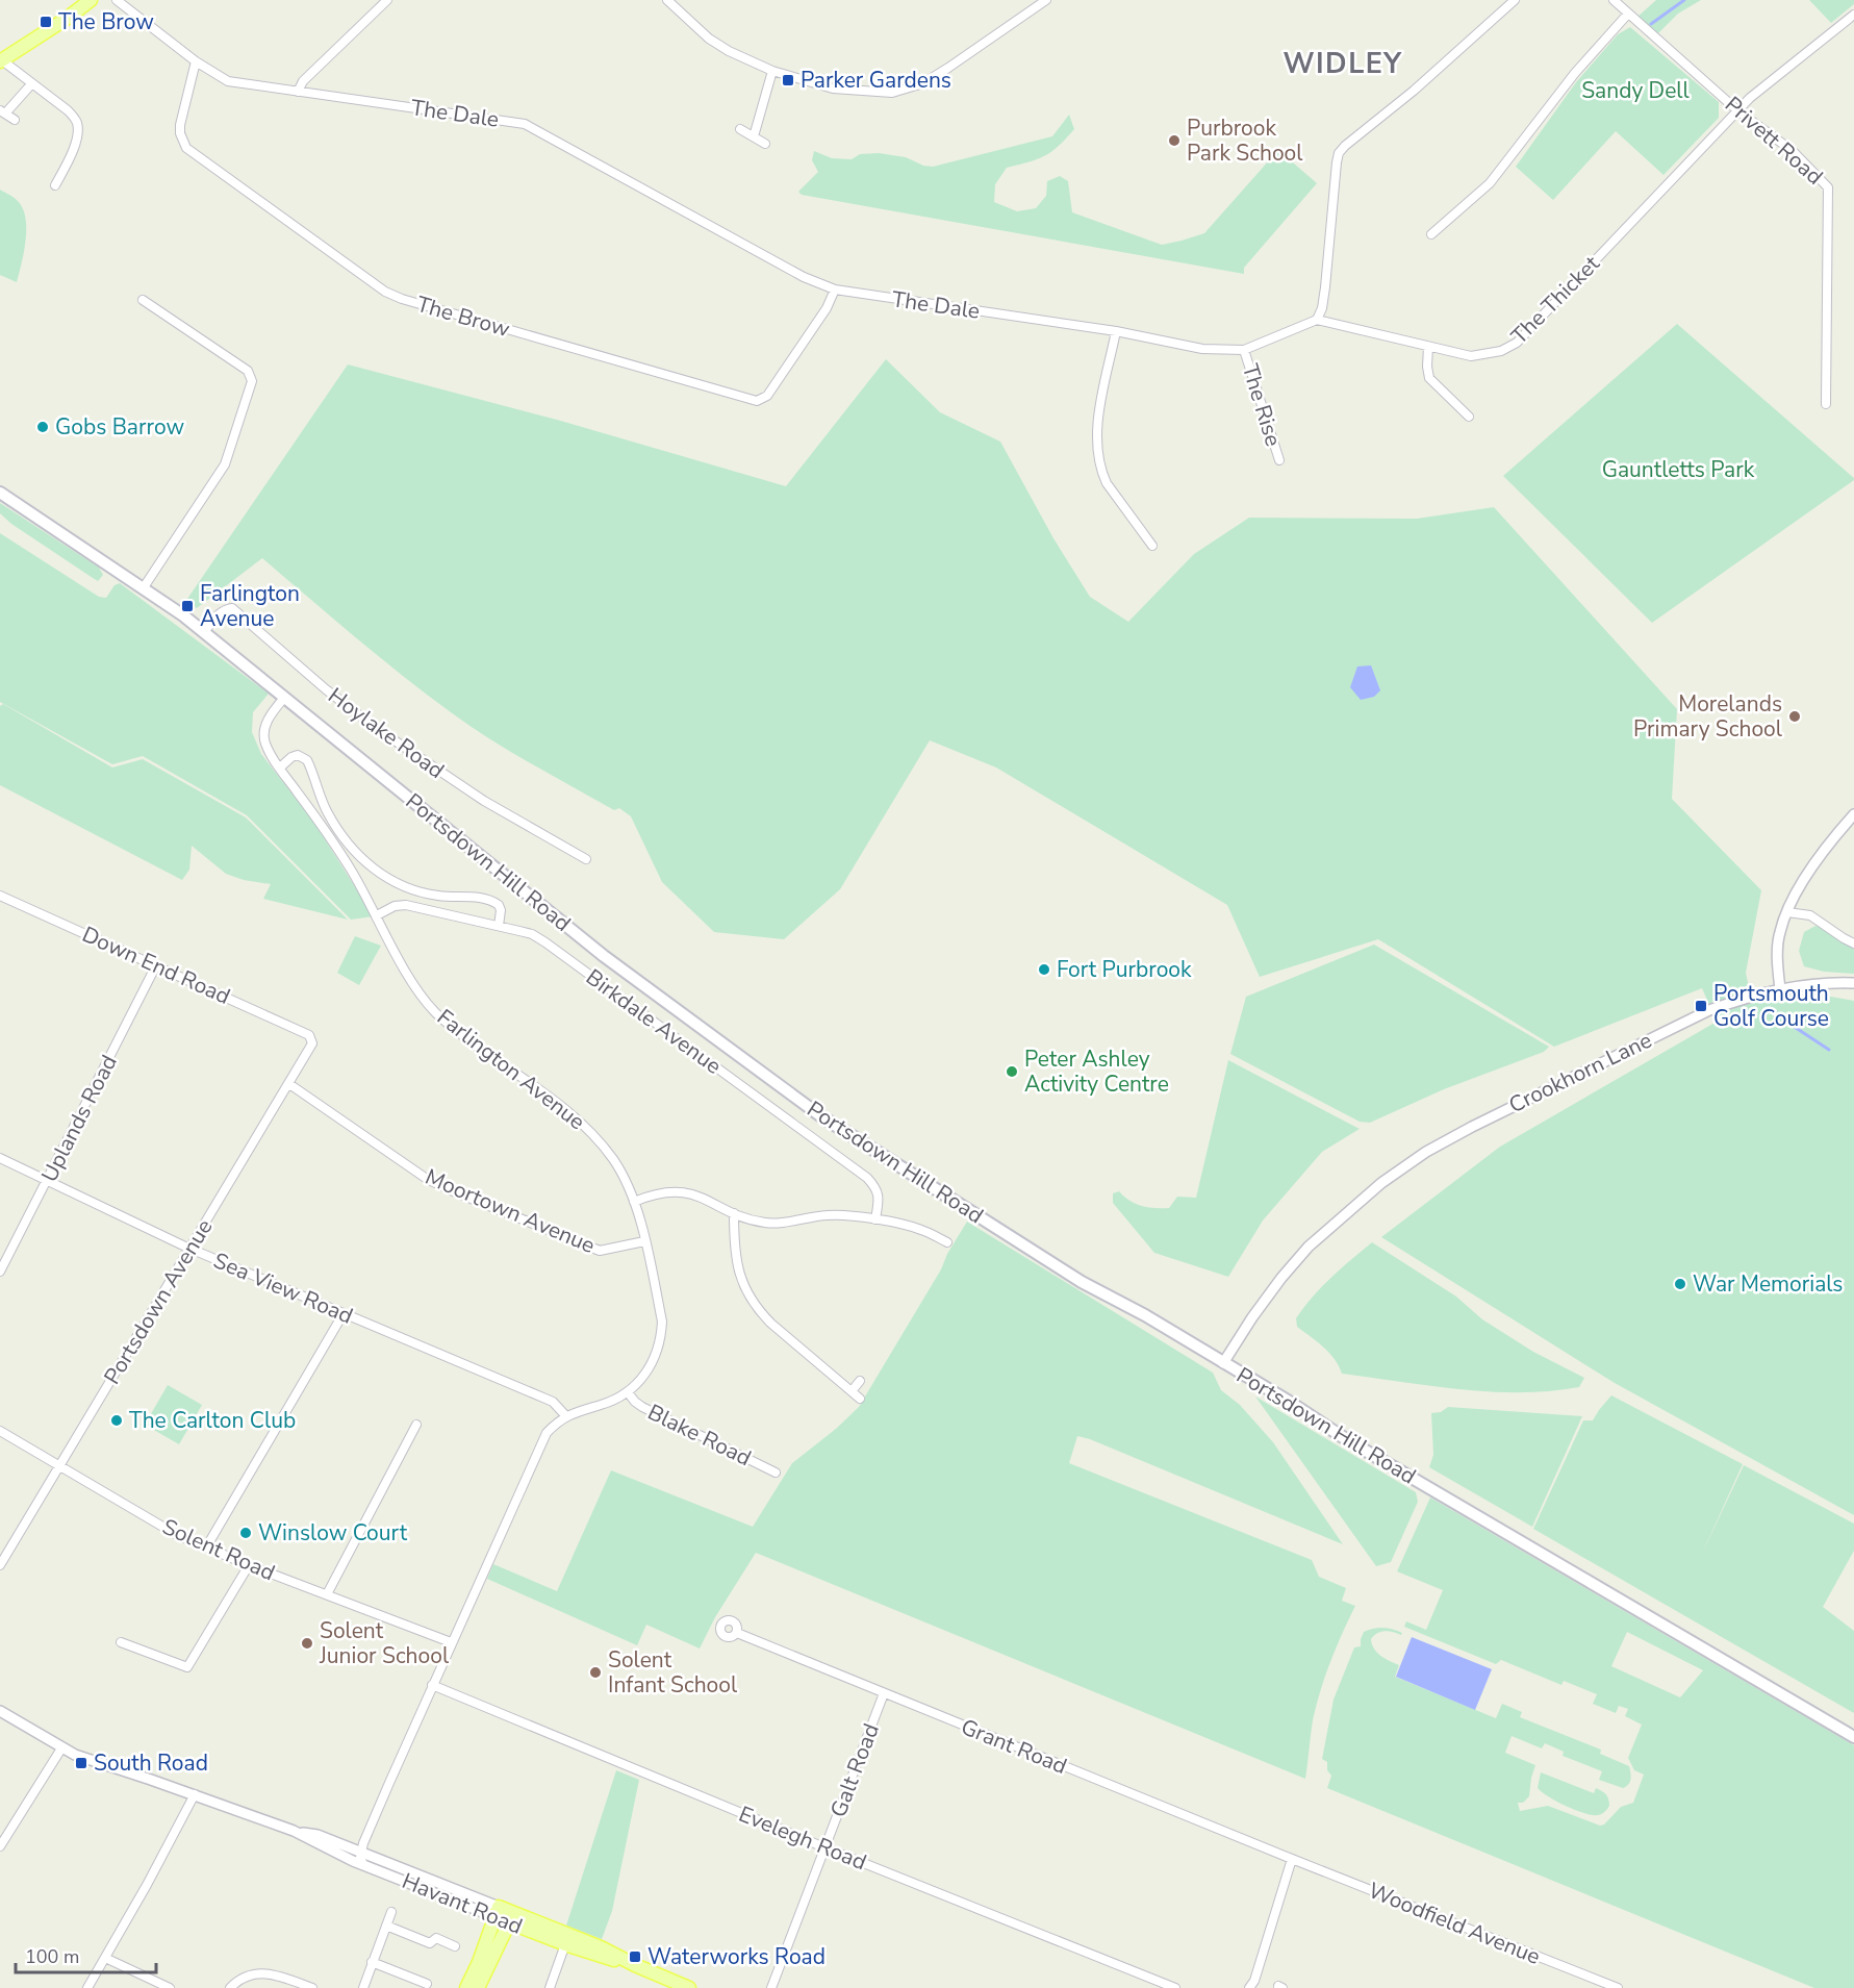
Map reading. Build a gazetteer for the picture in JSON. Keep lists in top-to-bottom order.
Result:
{
  "streets": {
    "main road": ["Portsdown Hill Road", "Havant Road"],
    "street": [
      "The Dale",
      "Privett Road",
      "The Thicket",
      "The Brow",
      "The Rise",
      "Hoylake Road",
      "Down End Road",
      "Birkdale Avenue",
      "Farlington Avenue",
      "Crookhorn Lane",
      "Uplands Road",
      "Moortown Avenue",
      "Sea View Road",
      "Portsdown Avenue",
      "Blake Road",
      "Solent Road",
      "Grant Road",
      "Galt Road",
      "Evelegh Road",
      "Woodfield Avenue"
    ]
  },
  "crossings": [
    ["The Dale", "The Thicket"],
    ["The Dale", "The Brow"],
    ["The Dale", "The Rise"],
    ["Privett Road", "The Thicket"],
    ["Hoylake Road", "Portsdown Hill Road"],
    ["Portsdown Hill Road", "Farlington Avenue"],
    ["Portsdown Hill Road", "Crookhorn Lane"],
    ["Down End Road", "Uplands Road"],
    ["Down End Road", "Portsdown Avenue"],
    ["Birkdale Avenue", "Farlington Avenue"],
    ["Farlington Avenue", "Moortown Avenue"],
    ["Farlington Avenue", "Sea View Road"],
    ["Farlington Avenue", "Blake Road"],
    ["Uplands Road", "Sea View Road"],
    ["Moortown Avenue", "Portsdown Avenue"],
    ["Sea View Road", "Portsdown Avenue"],
    ["Portsdown Avenue", "Solent Road"],
    ["Grant Road", "Galt Road"],
    ["Grant Road", "Woodfield Avenue"],
    ["Galt Road", "Evelegh Road"]
  ],
  "districts": ["WIDLEY"],
  "parks": ["Sandy Dell", "Gauntletts Park"],
  "places": {
    "transit": [
      "The Brow",
      "Parker Gardens",
      "Farlington Avenue",
      "Portsmouth Golf Course",
      "South Road",
      "Waterworks Road"
    ],
    "other": [
      "Purbrook Park School",
      "Gobs Barrow",
      "Morelands Primary School",
      "Fort Purbrook",
      "Peter Ashley Activity Centre",
      "War Memorials",
      "The Carlton Club",
      "Winslow Court",
      "Solent Junior School",
      "Solent Infant School"
    ]
  },
  "scale_bar": "100 m"
}
